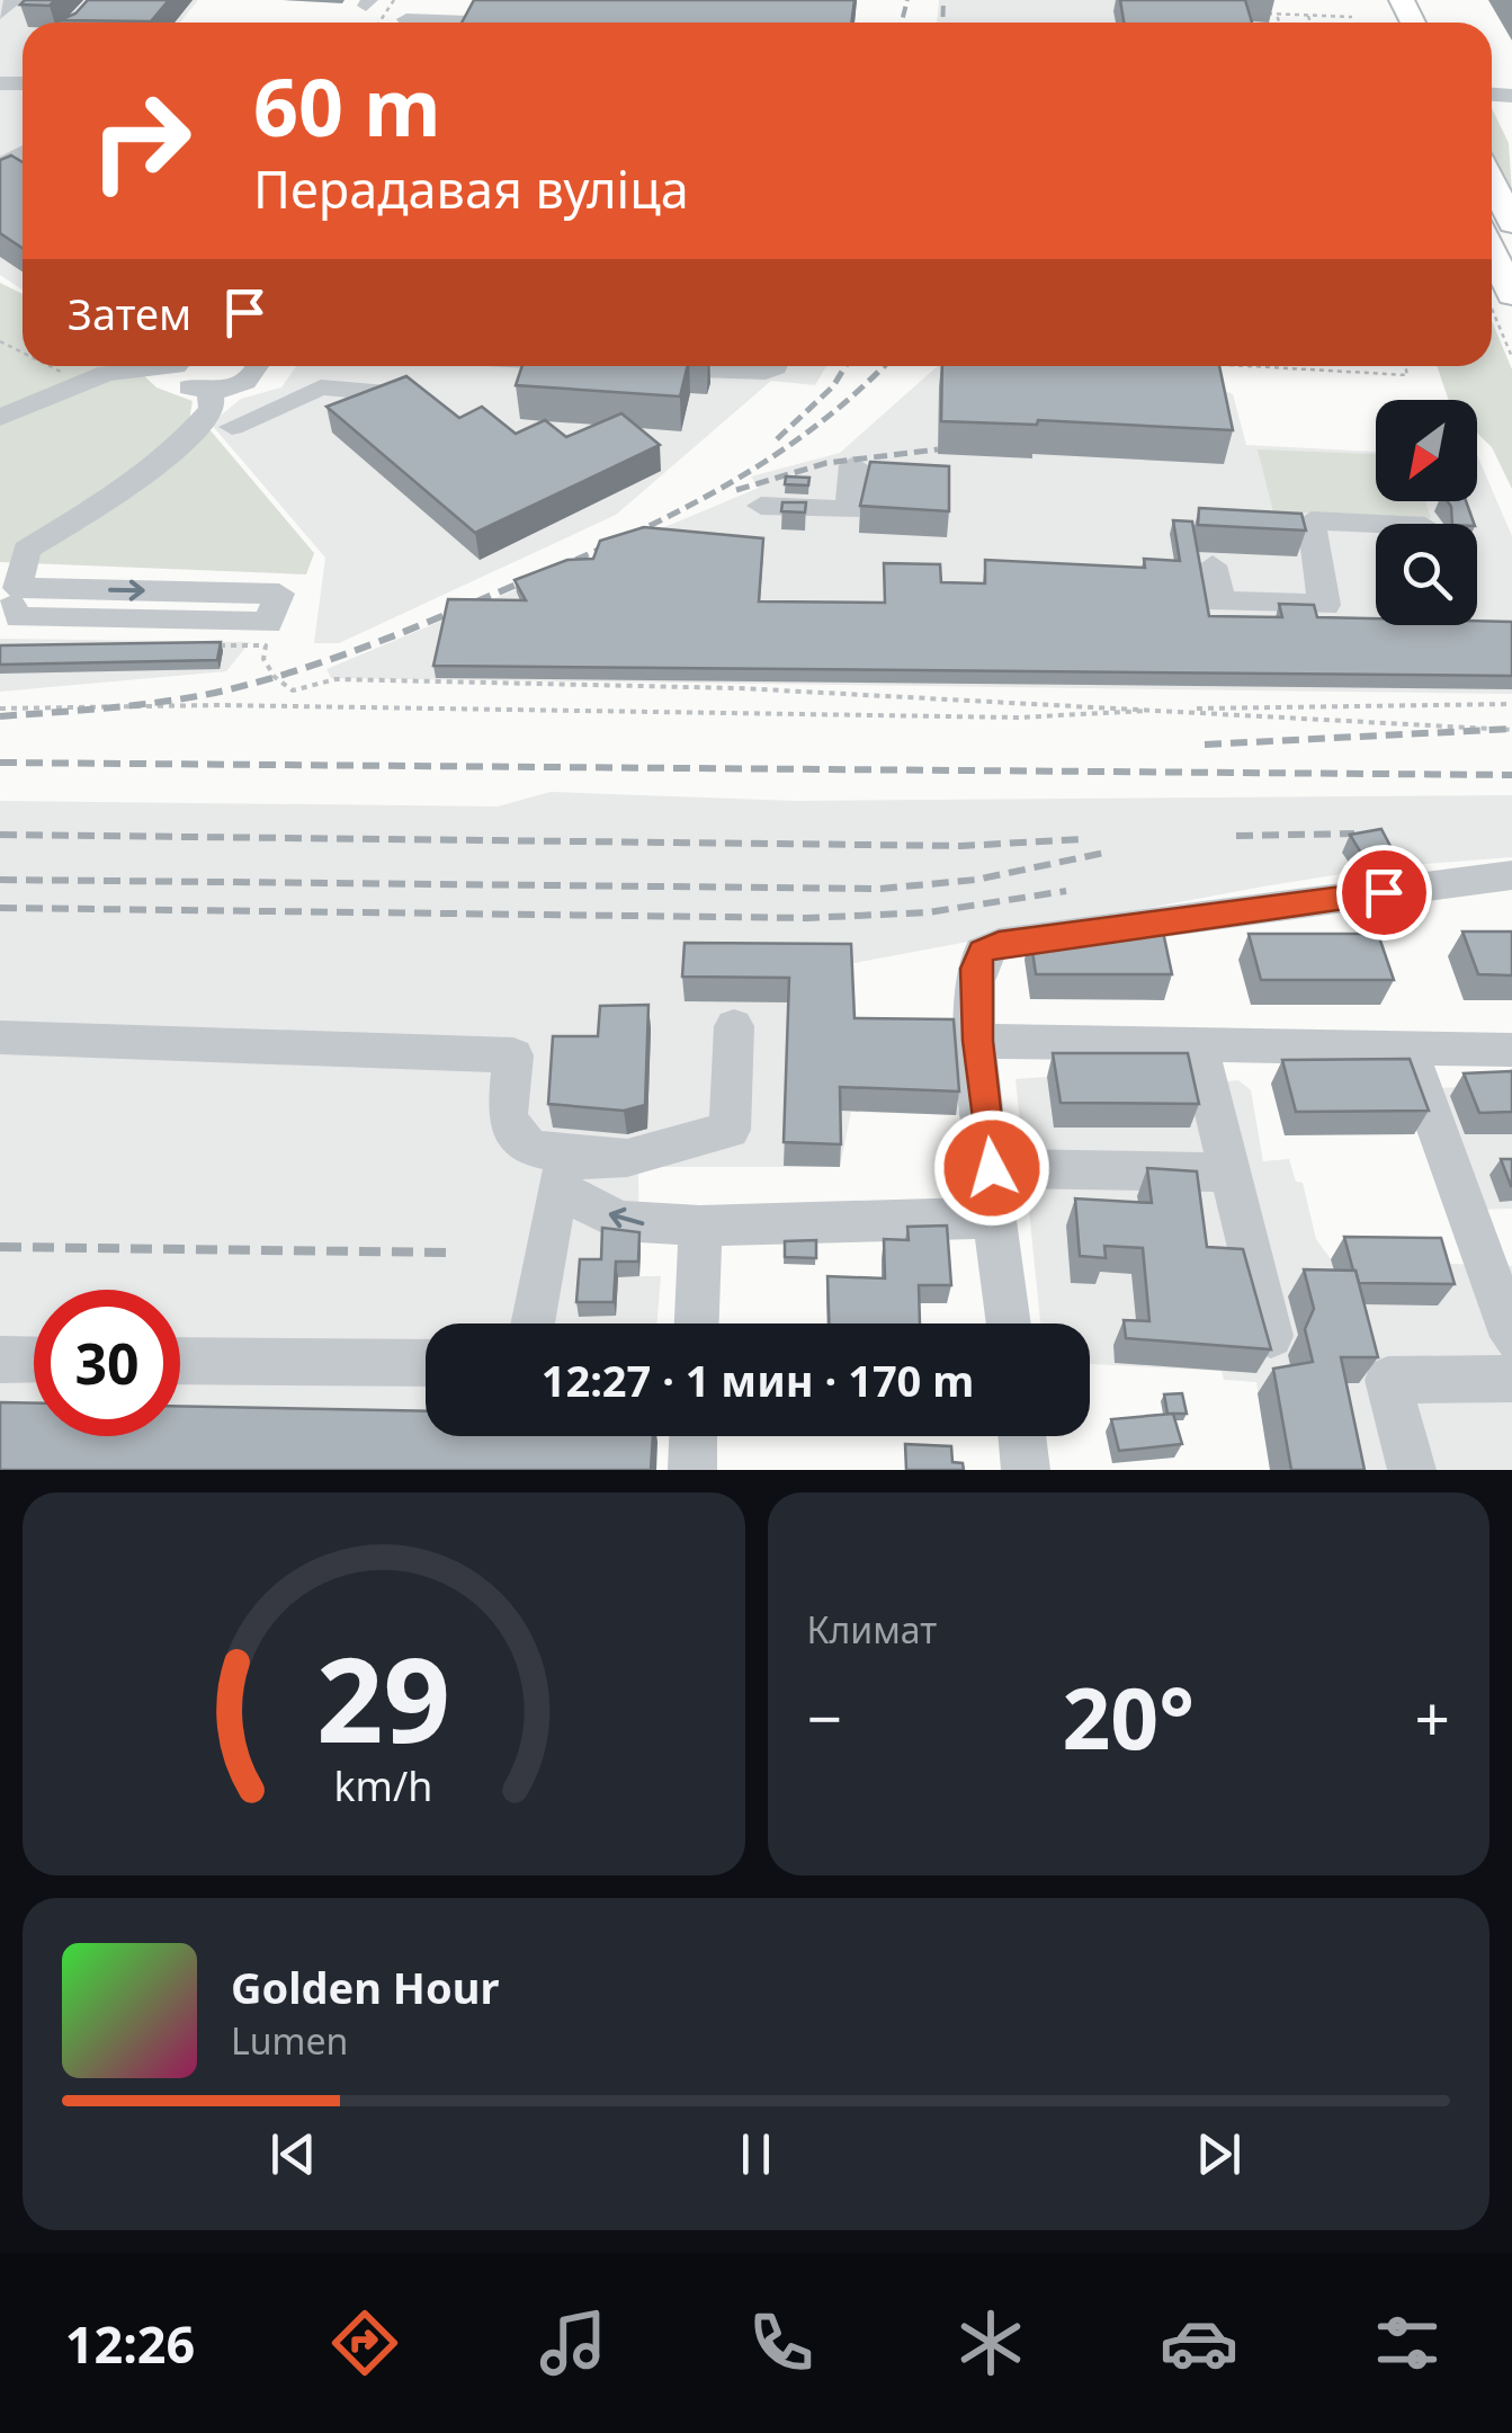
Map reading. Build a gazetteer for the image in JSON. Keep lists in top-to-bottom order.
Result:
{
  "north": "bottom left",
  "page": {
    "turn": ["60 m", "Перадавая вуліца"],
    "then": "Затем",
    "limit": "30",
    "trip": "12:27 · 1 мин · 170 m",
    "tile": "Климат",
    "heat": ["−", "20°", "+"],
    "song": ["Golden Hour", "Lumen"],
    "tabs": "12:26",
    "gauge": ["29", "km/h"]
  }
}
